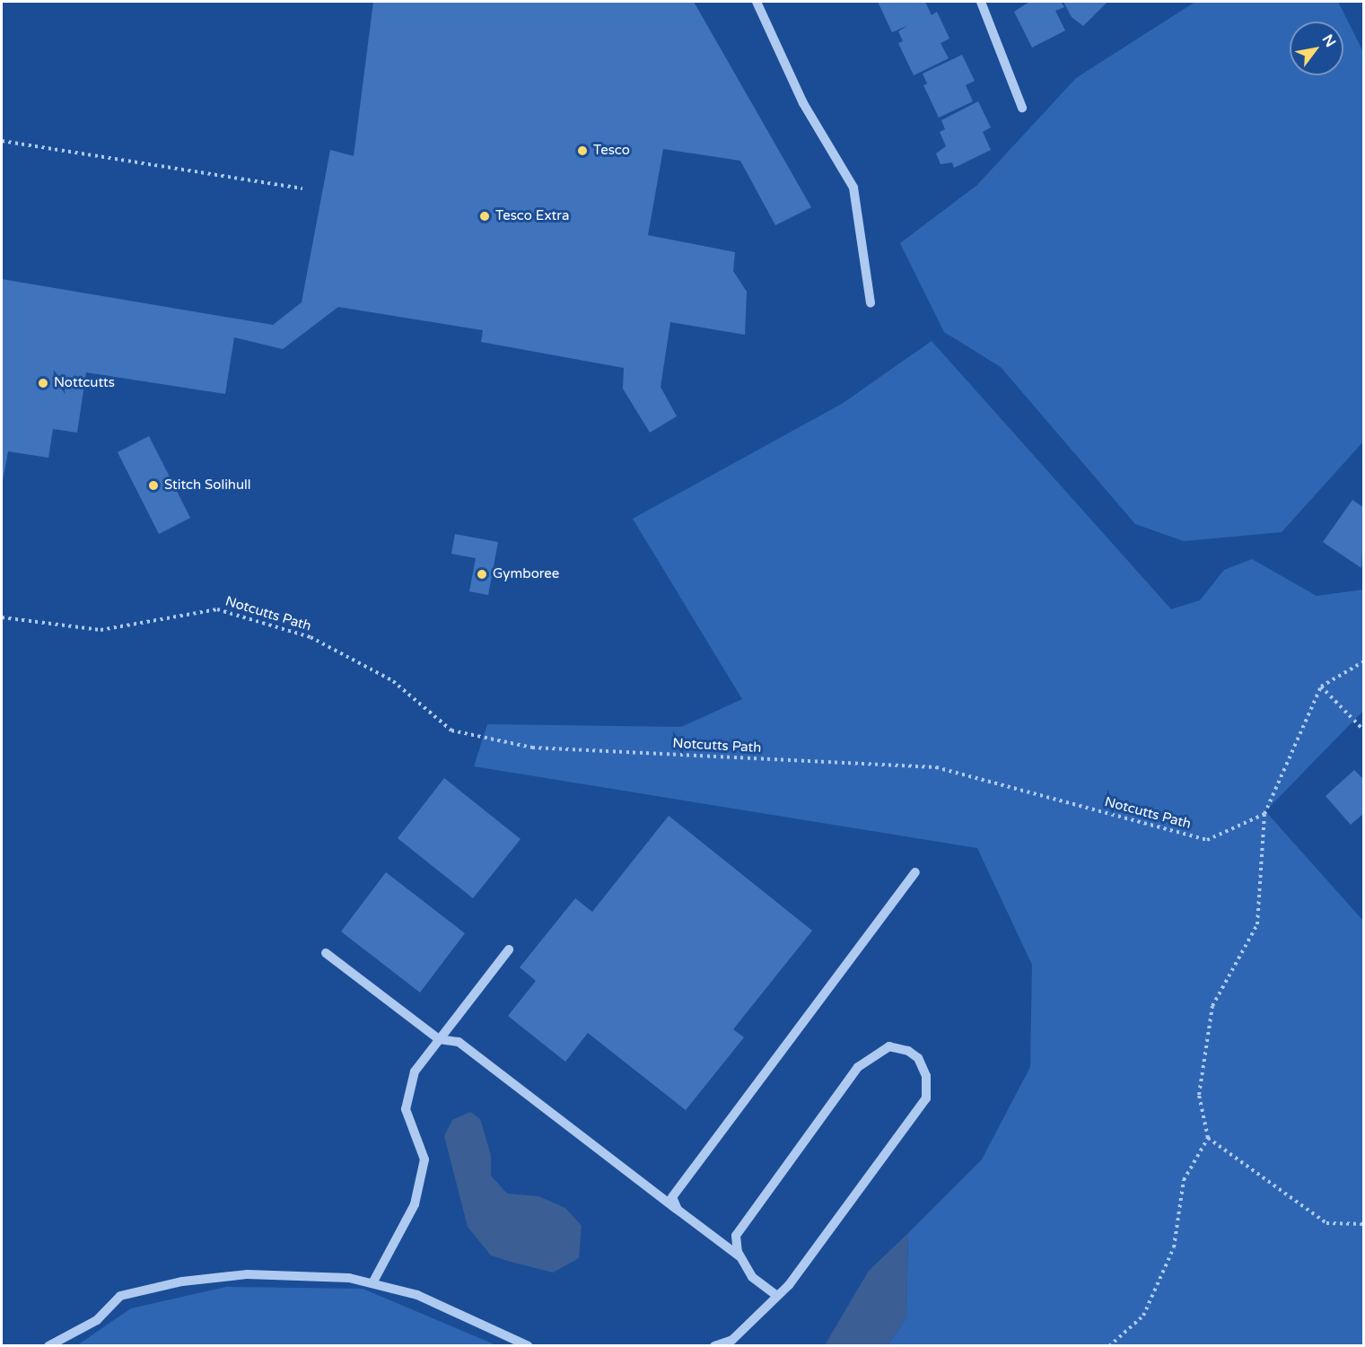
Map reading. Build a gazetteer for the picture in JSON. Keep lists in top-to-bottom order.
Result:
{
  "streets": {
    "path": ["Notcutts Path"]
  },
  "places": [
    "Tesco",
    "Tesco Extra",
    "Nottcutts",
    "Stitch Solihull",
    "Gymboree"
  ],
  "north": "top right"
}
